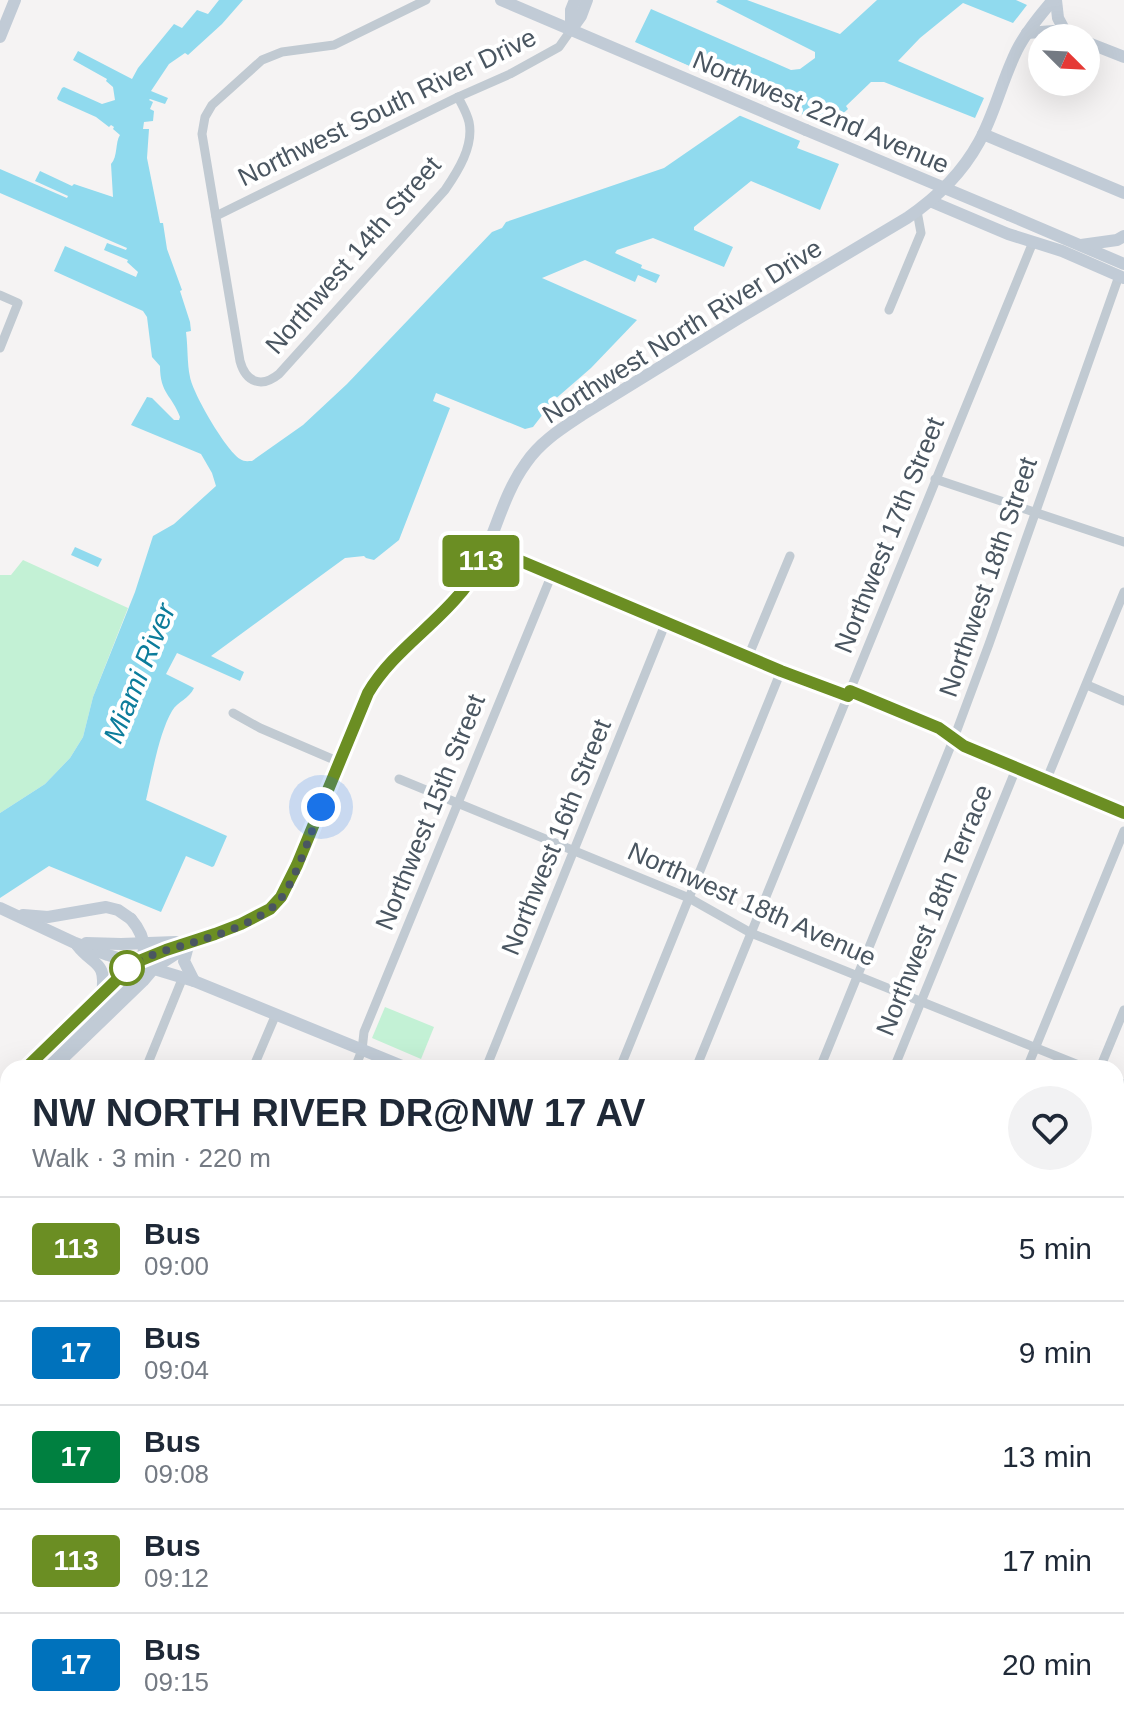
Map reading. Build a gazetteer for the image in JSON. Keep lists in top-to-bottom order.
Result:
{
  "streets": {
    "main road": ["Northwest 22nd Avenue", "Northwest North River Drive"],
    "street": [
      "Northwest South River Drive",
      "Northwest 14th Street",
      "Northwest 17th Street",
      "Northwest 18th Street",
      "Northwest 15th Street",
      "Northwest 16th Street",
      "Northwest 18th Avenue",
      "Northwest 18th Terrace"
    ]
  },
  "crossings": [
    ["Northwest South River Drive", "Northwest 22nd Avenue"],
    ["Northwest South River Drive", "Northwest 14th Street"],
    ["Northwest 22nd Avenue", "Northwest 18th Street"],
    ["Northwest 17th Street", "Northwest 18th Avenue"],
    ["Northwest 18th Street", "Northwest 18th Avenue"],
    ["Northwest 15th Street", "Northwest 18th Avenue"],
    ["Northwest 16th Street", "Northwest 18th Avenue"],
    ["Northwest 18th Avenue", "Northwest 18th Terrace"]
  ],
  "water": ["Miami River"],
  "lines": ["bus line 113"],
  "north": "bottom right",
  "page": {
    "on_map": "113",
    "heading": ["NW NORTH RIVER DR@NW 17 AV", "Walk · 3 min · 220 m"],
    "list": [
      {
        "mark": "113",
        "name": "Bus",
        "note": "09:00",
        "value": "5 min"
      },
      {
        "mark": "17",
        "name": "Bus",
        "note": "09:04",
        "value": "9 min"
      },
      {
        "mark": "17",
        "name": "Bus",
        "note": "09:08",
        "value": "13 min"
      },
      {
        "mark": "113",
        "name": "Bus",
        "note": "09:12",
        "value": "17 min"
      },
      {
        "mark": "17",
        "name": "Bus",
        "note": "09:15",
        "value": "20 min"
      }
    ]
  }
}
